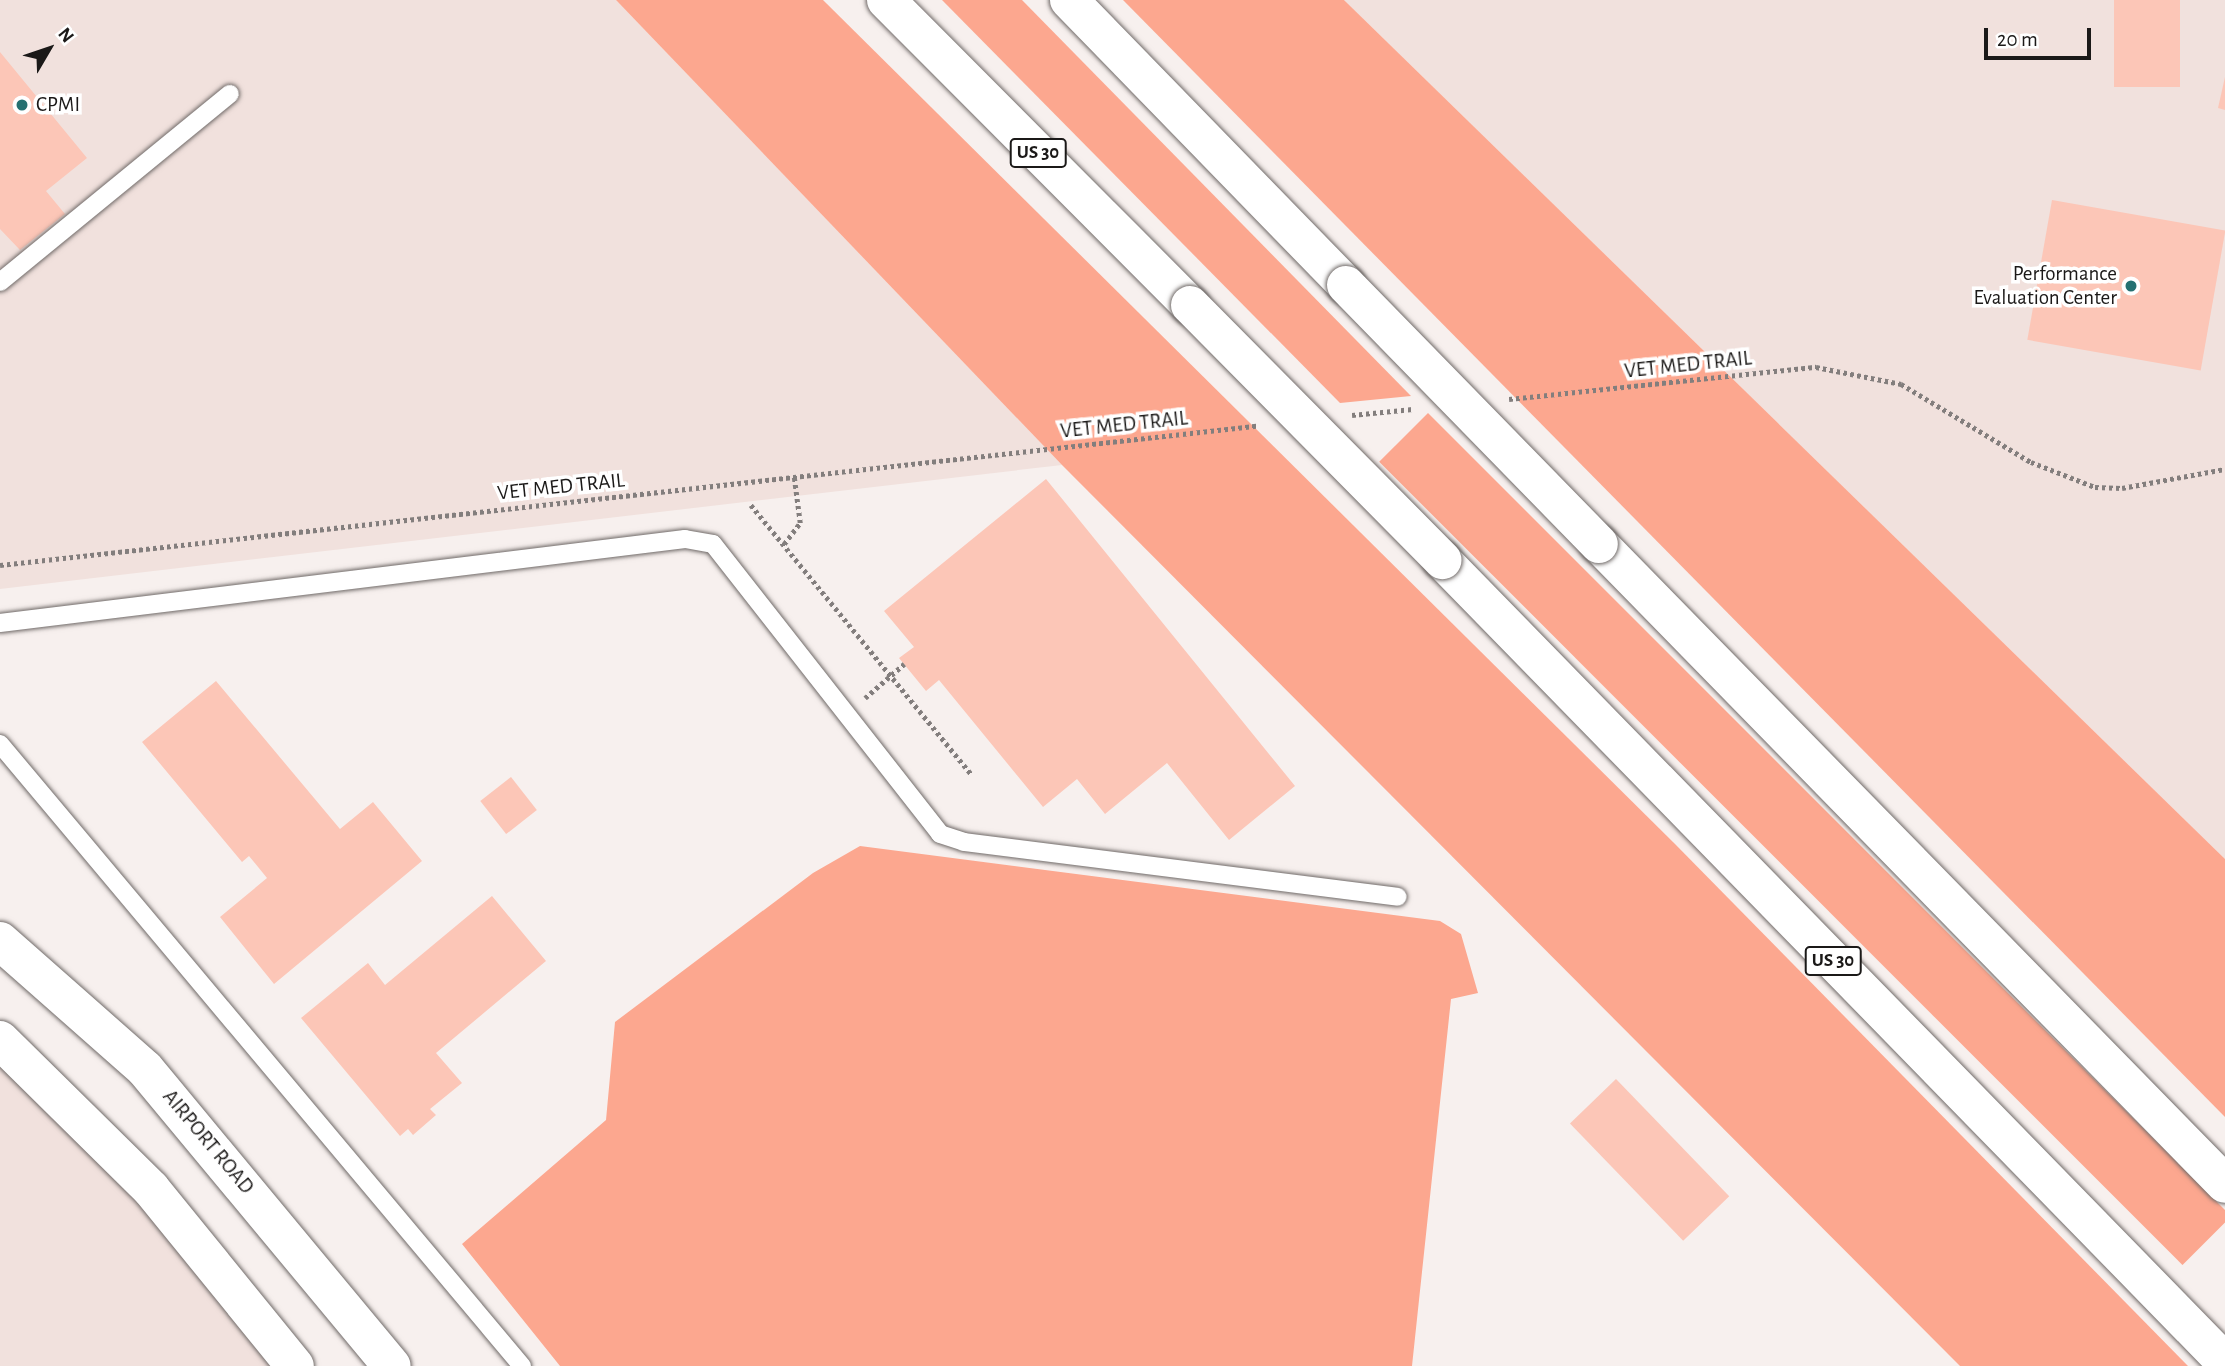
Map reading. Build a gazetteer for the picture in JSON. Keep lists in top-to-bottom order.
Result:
{
  "streets": {
    "main road": ["US 30", "AIRPORT ROAD"],
    "path": ["VET MED TRAIL"]
  },
  "places": ["CPMI", "Performance Evaluation Center"],
  "scale_bar": "20 m",
  "north": "top right"
}
